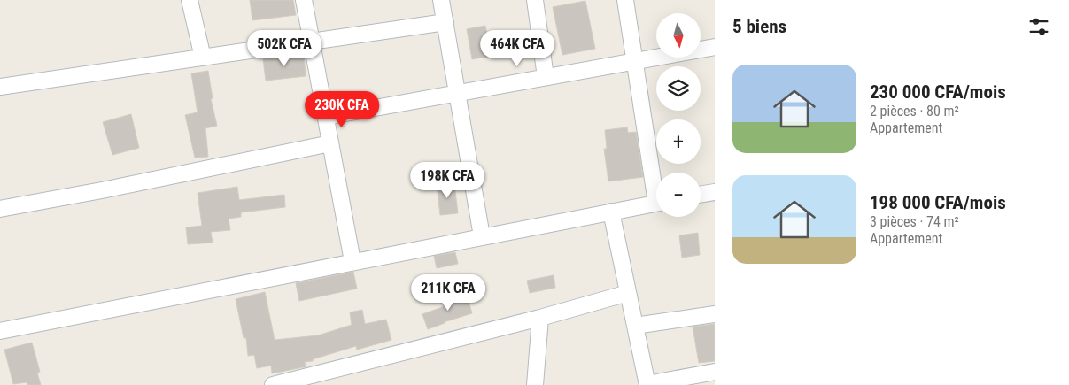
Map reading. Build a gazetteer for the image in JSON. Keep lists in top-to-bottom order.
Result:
{
  "north": "bottom",
  "page": {
    "heading": "5 biens",
    "map_buttons": ["+", "−"],
    "price": [
      "502K CFA",
      "464K CFA",
      "230K CFA",
      "198K CFA",
      "211K CFA"
    ],
    "list": [
      {
        "name": "230 000 CFA/mois",
        "note": "2 pièces · 80 m² · Appartement"
      },
      {
        "name": "198 000 CFA/mois",
        "note": "3 pièces · 74 m² · Appartement"
      }
    ]
  }
}
